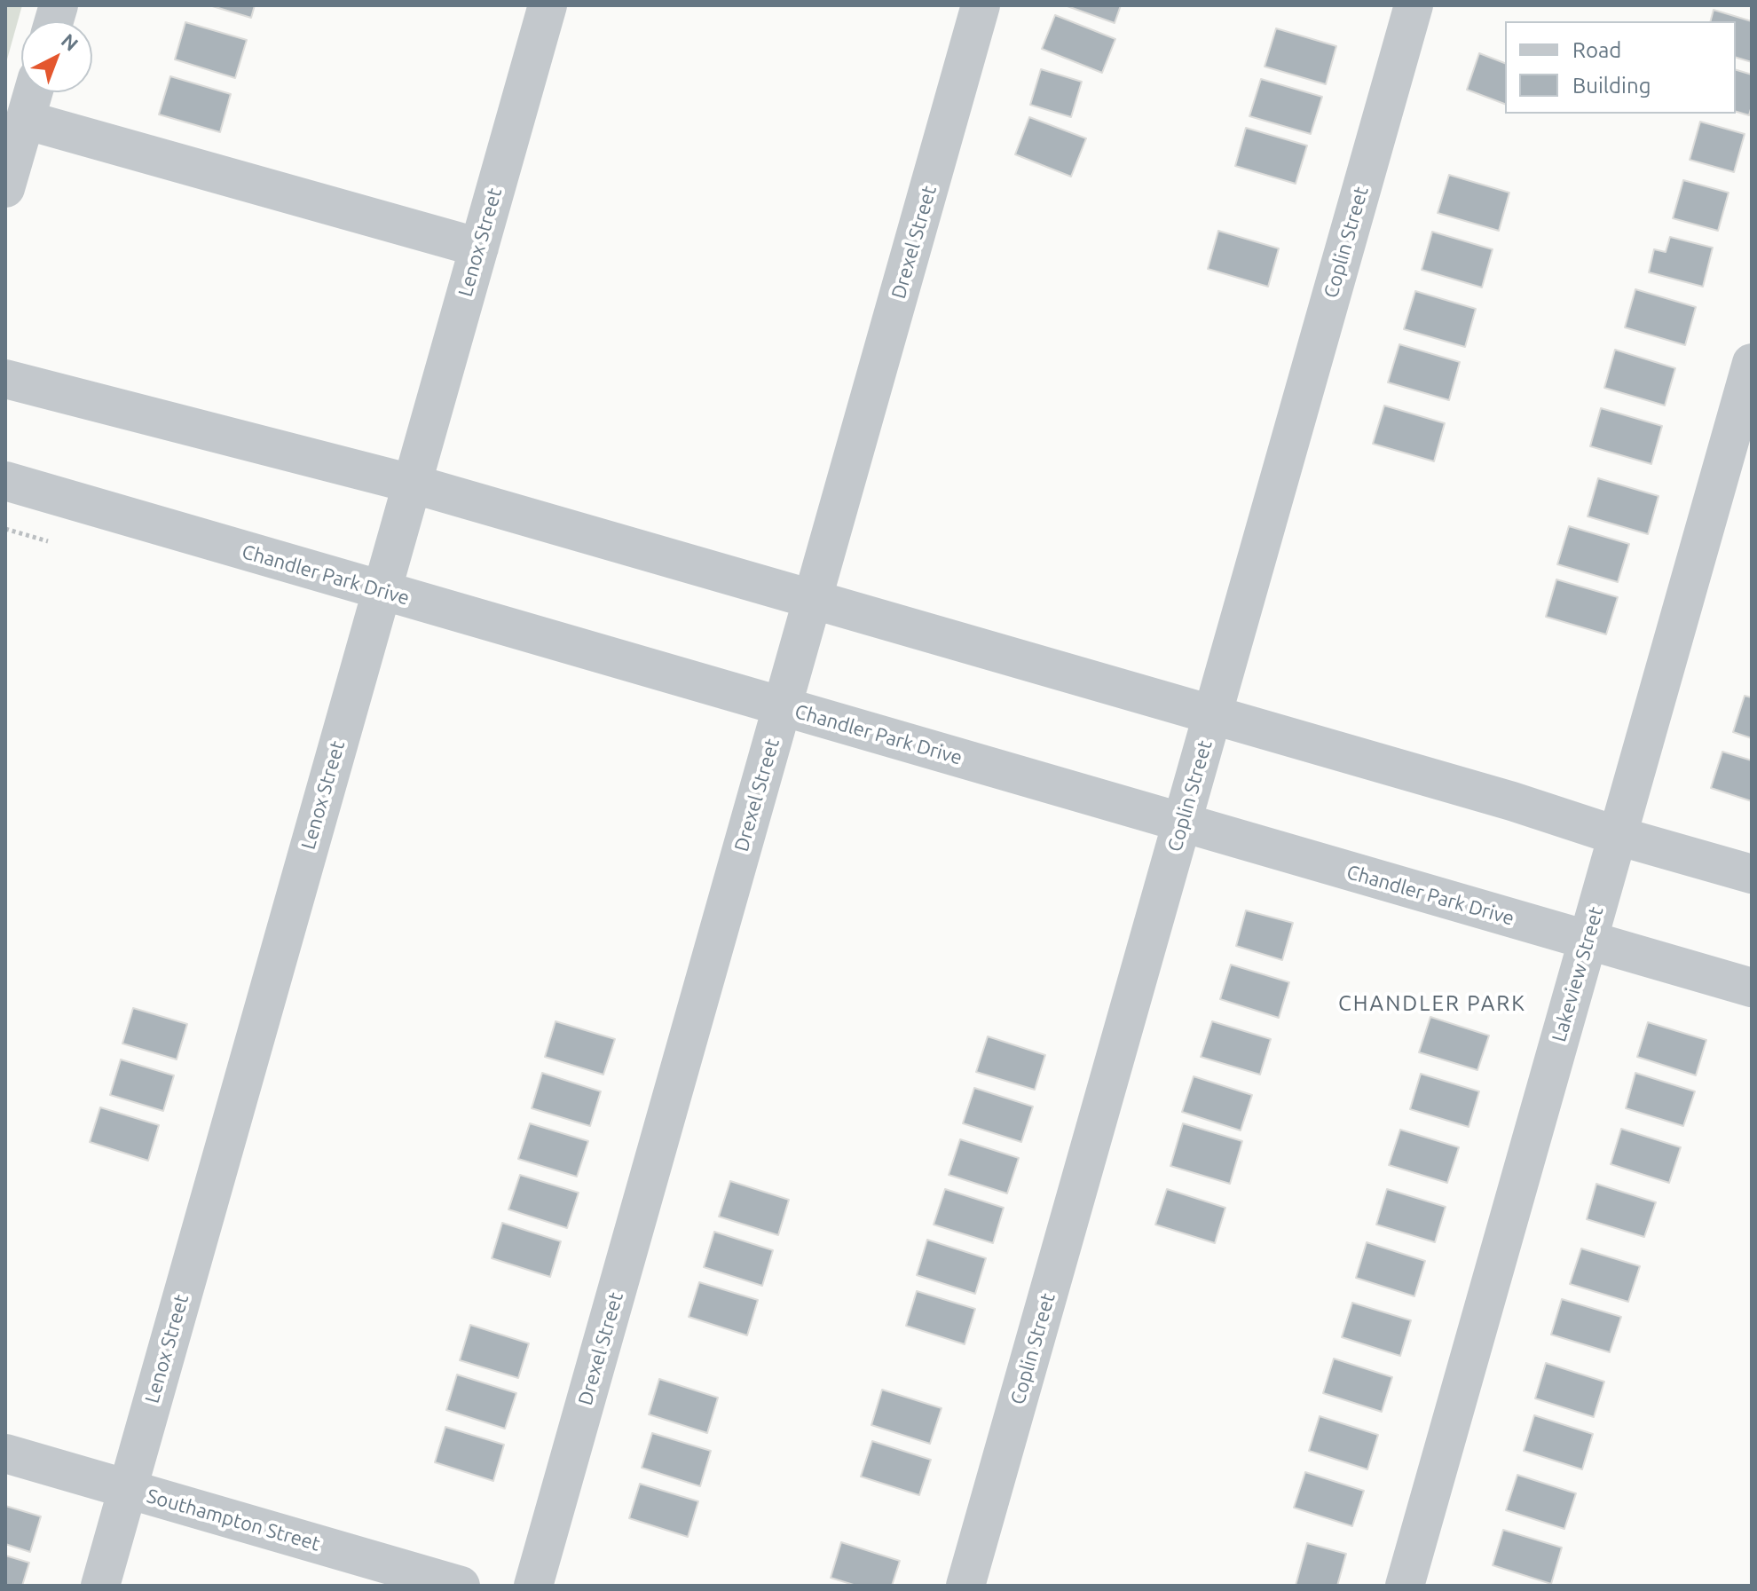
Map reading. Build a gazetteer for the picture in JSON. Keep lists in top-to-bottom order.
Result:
{
  "streets": {
    "street": [
      "Lenox Street",
      "Drexel Street",
      "Coplin Street",
      "Chandler Park Drive",
      "Lakeview Street",
      "Southampton Street"
    ]
  },
  "crossings": [
    ["Lenox Street", "Chandler Park Drive"],
    ["Lenox Street", "Southampton Street"],
    ["Drexel Street", "Chandler Park Drive"],
    ["Coplin Street", "Chandler Park Drive"],
    ["Chandler Park Drive", "Lakeview Street"]
  ],
  "districts": ["CHANDLER PARK"],
  "legend": ["Road", "Building"],
  "north": "top right"
}
